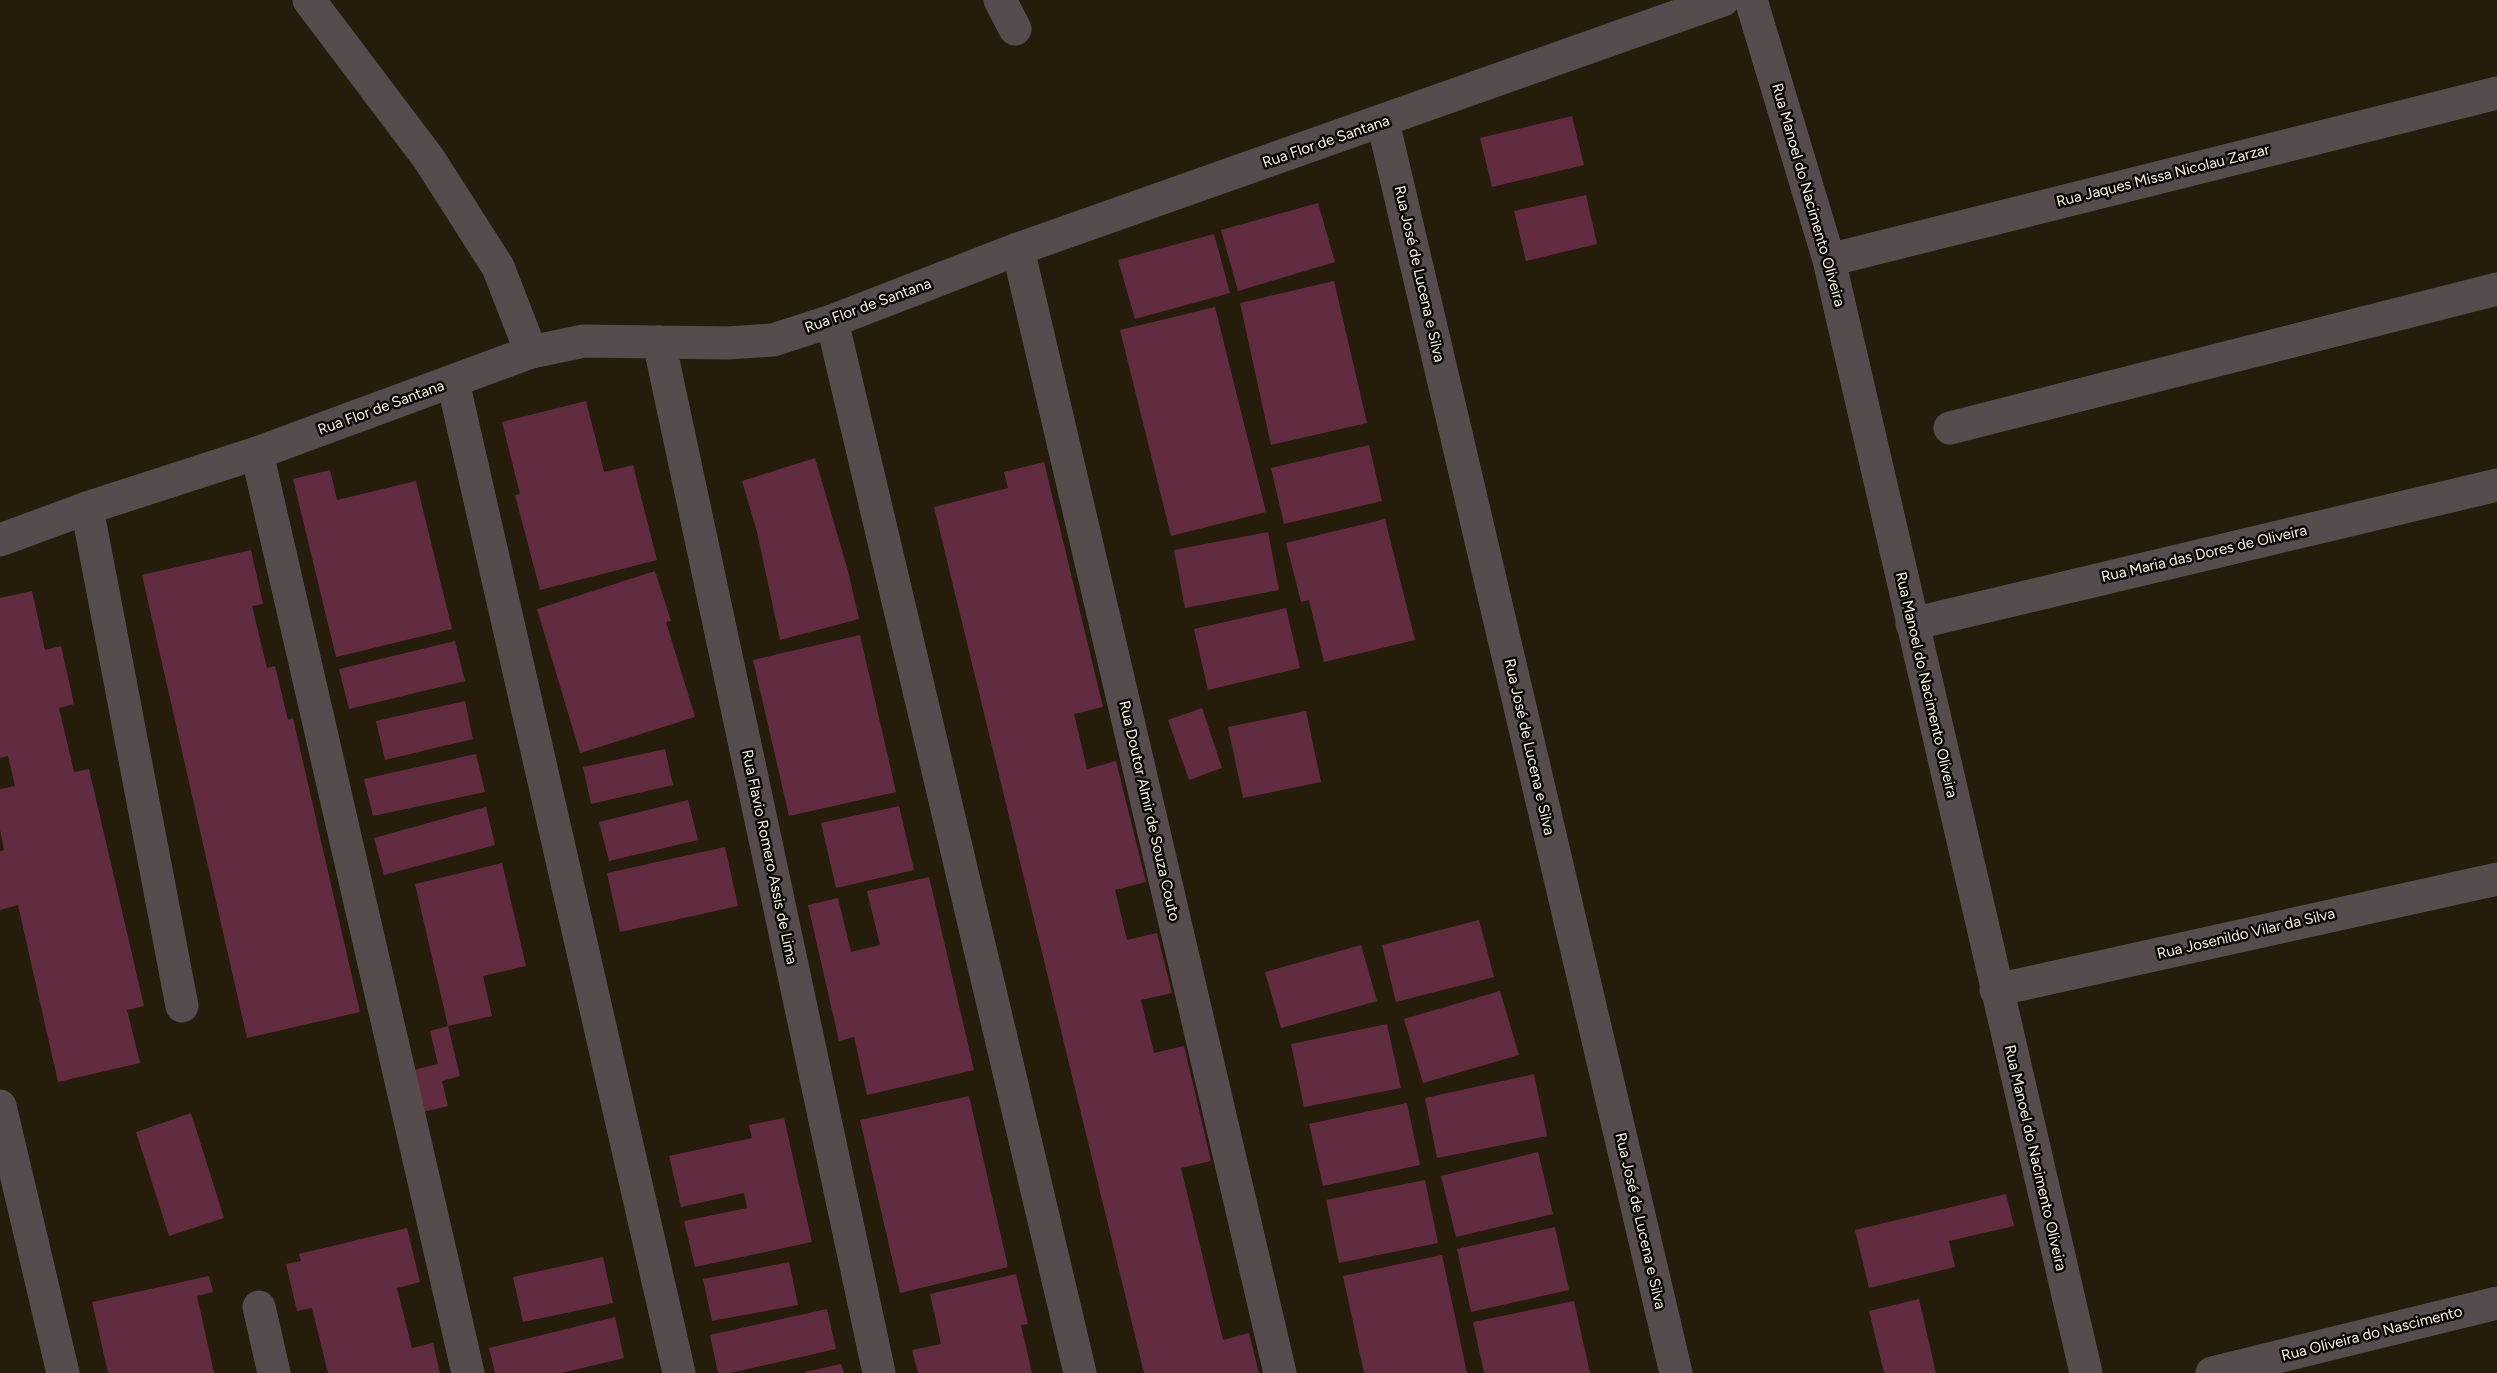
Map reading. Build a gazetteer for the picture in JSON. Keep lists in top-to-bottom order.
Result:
{
  "streets": {
    "street": [
      "Rua Flor de Santana",
      "Rua Jaques Missa Nicolau Zarzar",
      "Rua Manoel do Nacimento Oliveira",
      "Rua José de Lucena e Silva",
      "Rua Maria das Dores de Oliveira",
      "Rua Doutor Almir de Souza Couto",
      "Rua Flavio Romero Assis de Lima",
      "Rua Josenildo Vilar da Silva",
      "Rua Oliveira do Nascimento"
    ]
  },
  "crossings": [
    ["Rua Flor de Santana", "Rua José de Lucena e Silva"],
    ["Rua Flor de Santana", "Rua Doutor Almir de Souza Couto"],
    ["Rua Flor de Santana", "Rua Flavio Romero Assis de Lima"],
    ["Rua Jaques Missa Nicolau Zarzar", "Rua Manoel do Nacimento Oliveira"],
    ["Rua Manoel do Nacimento Oliveira", "Rua Maria das Dores de Oliveira"],
    ["Rua Manoel do Nacimento Oliveira", "Rua Josenildo Vilar da Silva"]
  ]
}
